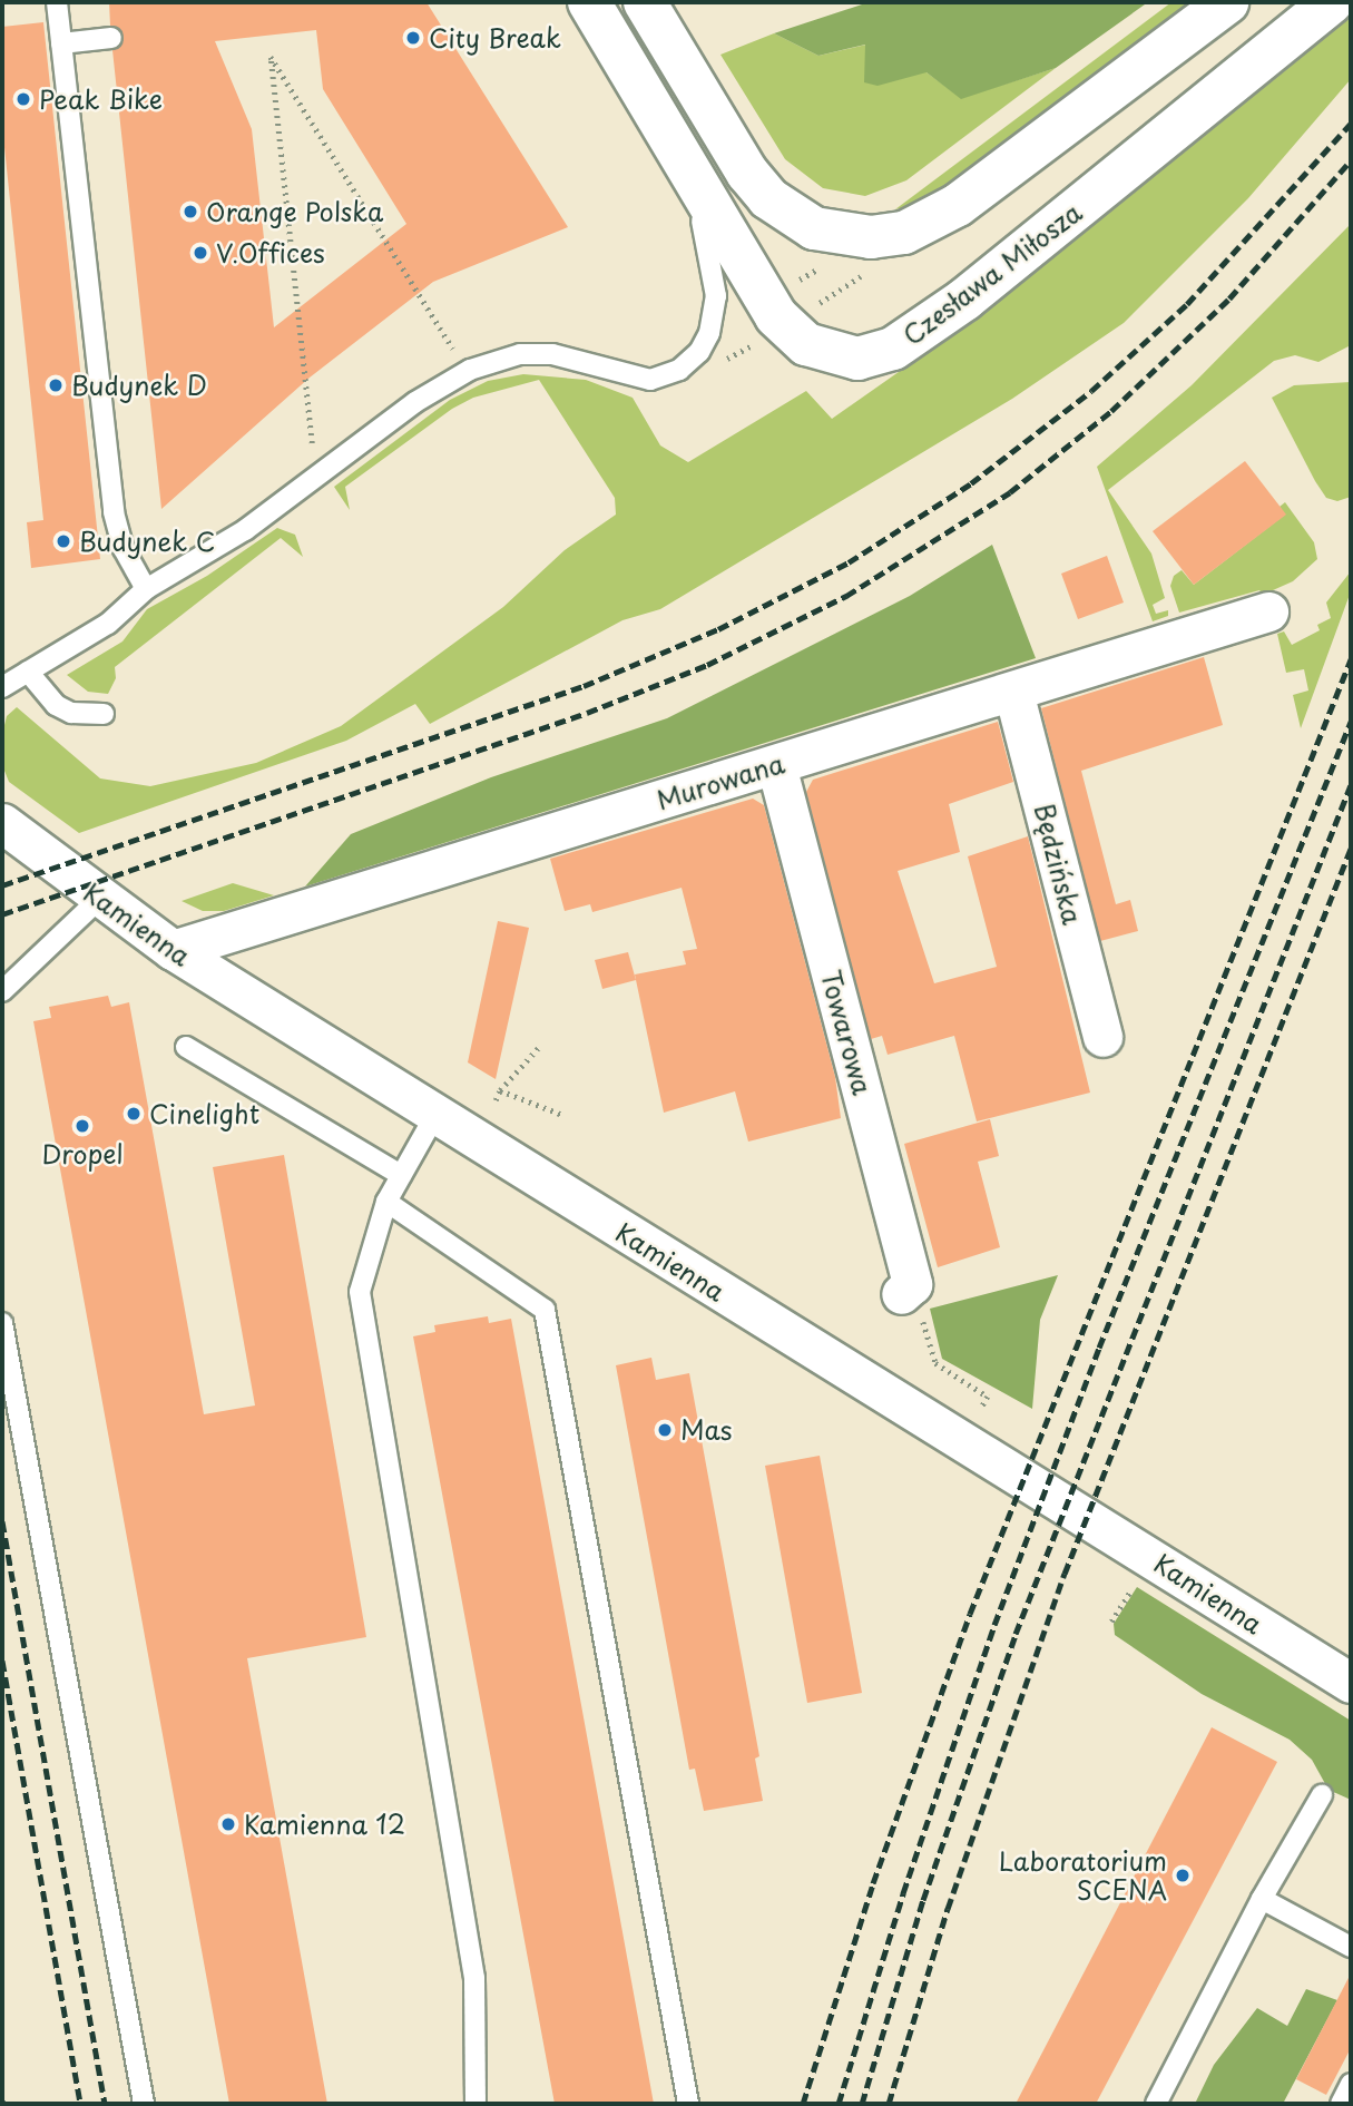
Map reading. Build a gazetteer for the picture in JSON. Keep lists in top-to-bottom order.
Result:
{
  "streets": {
    "main road": ["Czesława Miłosza"],
    "street": [
      "Murowana",
      "Będzińska",
      "Kamienna",
      "Towarowa"
    ]
  },
  "crossings": [
    ["Murowana", "Będzińska"],
    ["Murowana", "Kamienna"],
    ["Murowana", "Towarowa"]
  ],
  "places": [
    "City Break",
    "Peak Bike",
    "Orange Polska",
    "V.Offices",
    "Budynek D",
    "Budynek C",
    "Cinelight",
    "Dropel",
    "Mas",
    "Kamienna 12",
    "Laboratorium SCENA"
  ]
}
